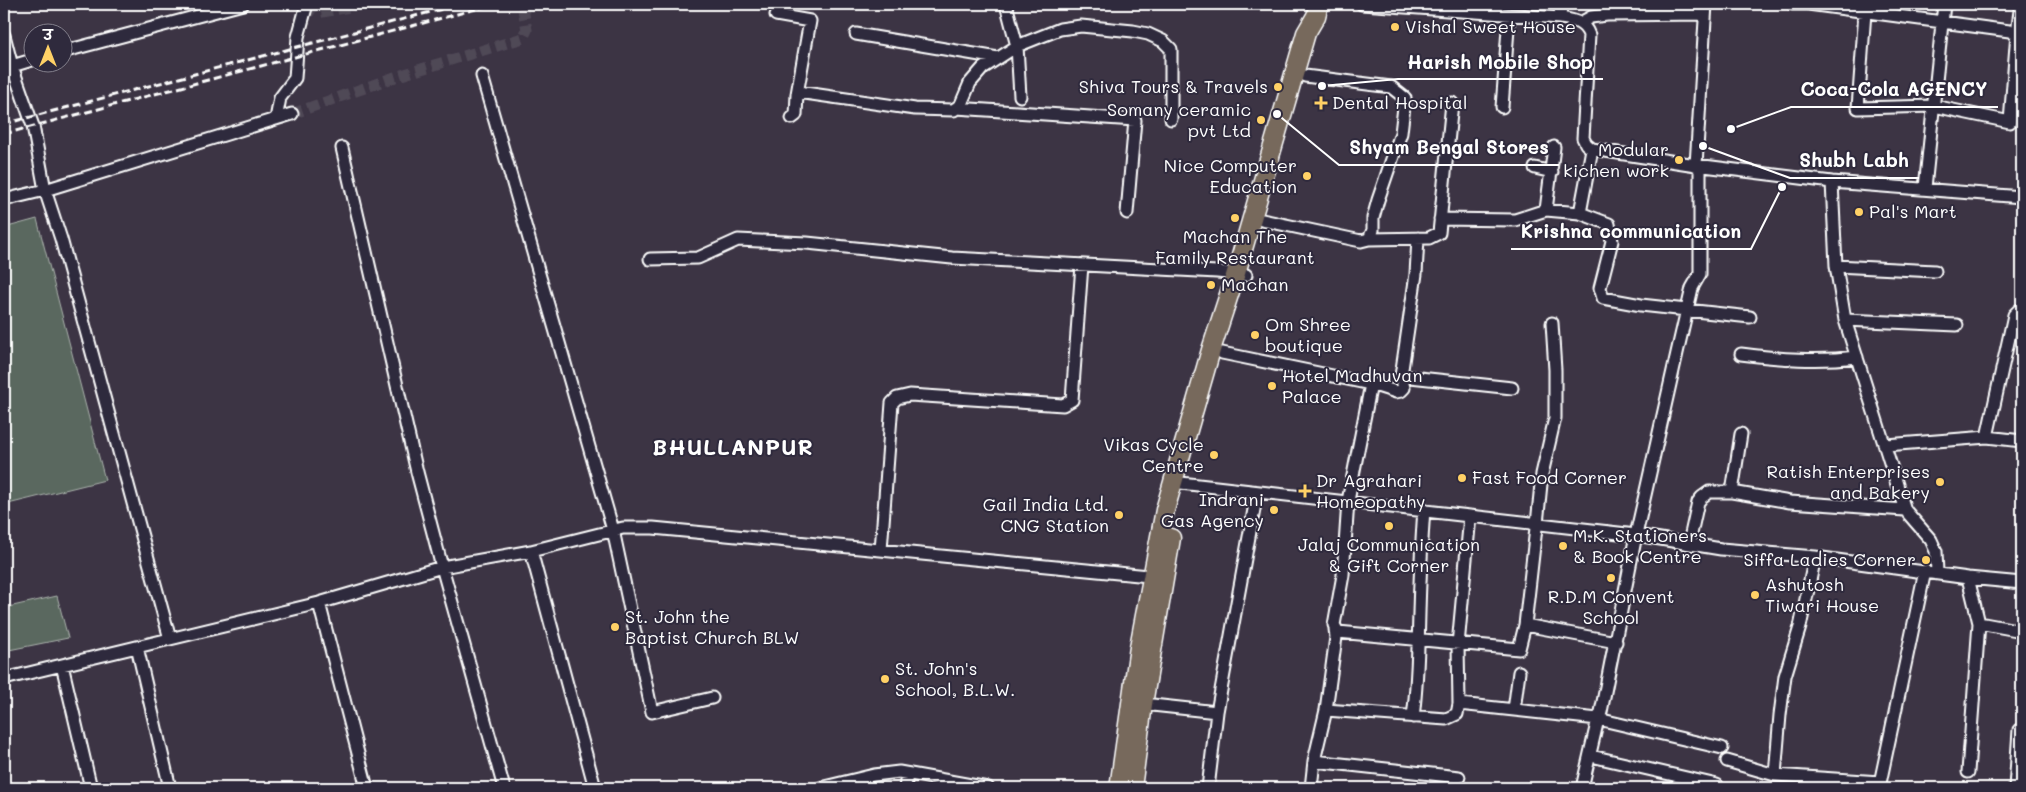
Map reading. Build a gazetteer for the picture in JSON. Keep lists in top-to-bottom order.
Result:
{
  "districts": ["BHULLANPUR"],
  "places": {
    "other": [
      "Vishal Sweet House",
      "Harish Mobile Shop",
      "Shiva Tours & Travels",
      "Shyam Bengal Stores",
      "Somany ceramic pvt Ltd",
      "Coca-Cola AGENCY",
      "Shubh Labh",
      "Modular kichen work",
      "Nice Computer Education",
      "Krishna communication",
      "Pal's Mart",
      "Machan The Family Restaurant",
      "Machan",
      "Om Shree boutique",
      "Hotel Madhuvan Palace",
      "Vikas Cycle Centre",
      "Fast Food Corner",
      "Ratish Enterprises and Bakery",
      "Indrani Gas Agency",
      "Gail India Ltd. CNG Station",
      "Jalaj Communication & Gift Corner",
      "M.K. Stationers & Book Centre",
      "Siffa Ladies Corner",
      "R.D.M Convent School",
      "Ashutosh Tiwari House",
      "St. John the Baptist Church BLW",
      "St. John's School, B.L.W."
    ],
    "health": ["Dental Hospital", "Dr Agrahari Homeopathy"]
  },
  "north": "top"
}
